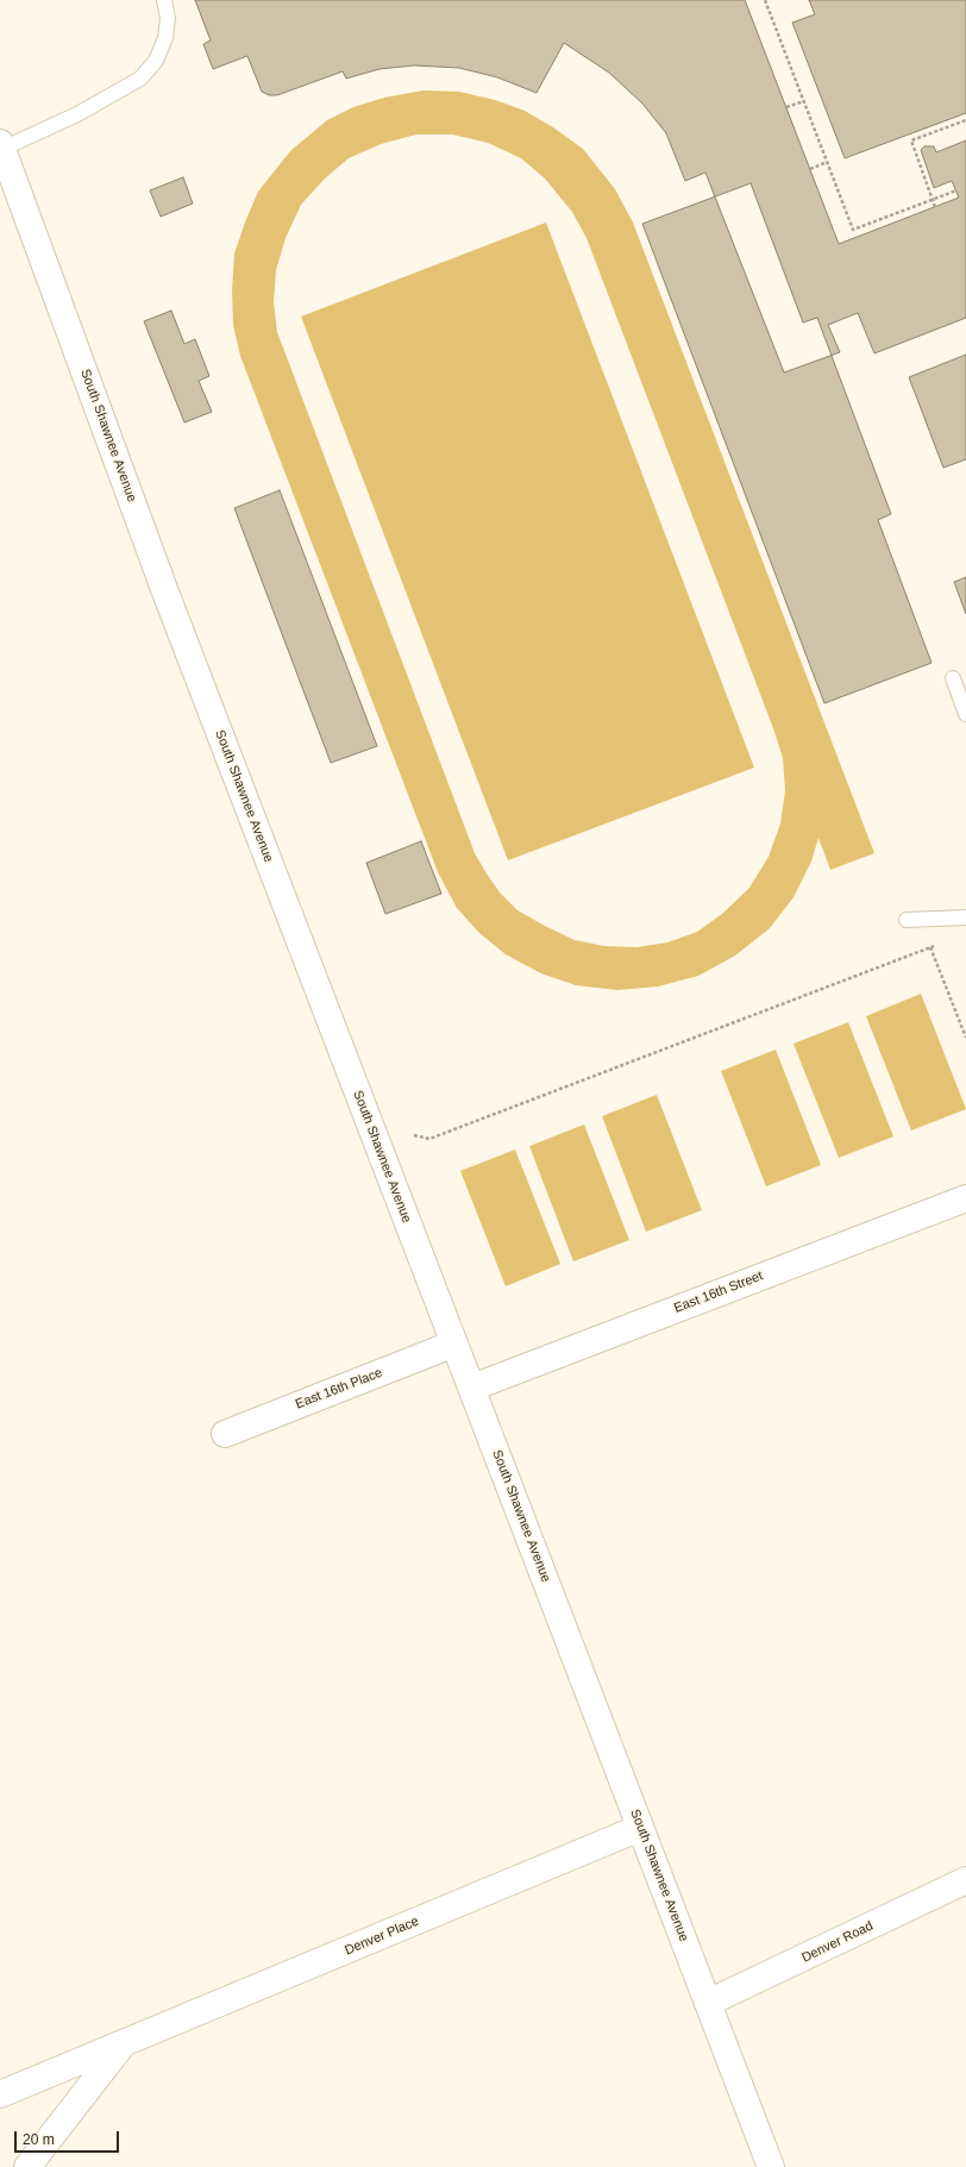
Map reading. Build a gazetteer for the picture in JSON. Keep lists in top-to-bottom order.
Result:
{
  "streets": {
    "street": [
      "South Shawnee Avenue",
      "East 16th Street",
      "East 16th Place",
      "Denver Place",
      "Denver Road"
    ]
  },
  "crossings": [
    ["South Shawnee Avenue", "East 16th Street"],
    ["South Shawnee Avenue", "East 16th Place"],
    ["South Shawnee Avenue", "Denver Place"],
    ["South Shawnee Avenue", "Denver Road"]
  ],
  "scale_bar": "20 m"
}
